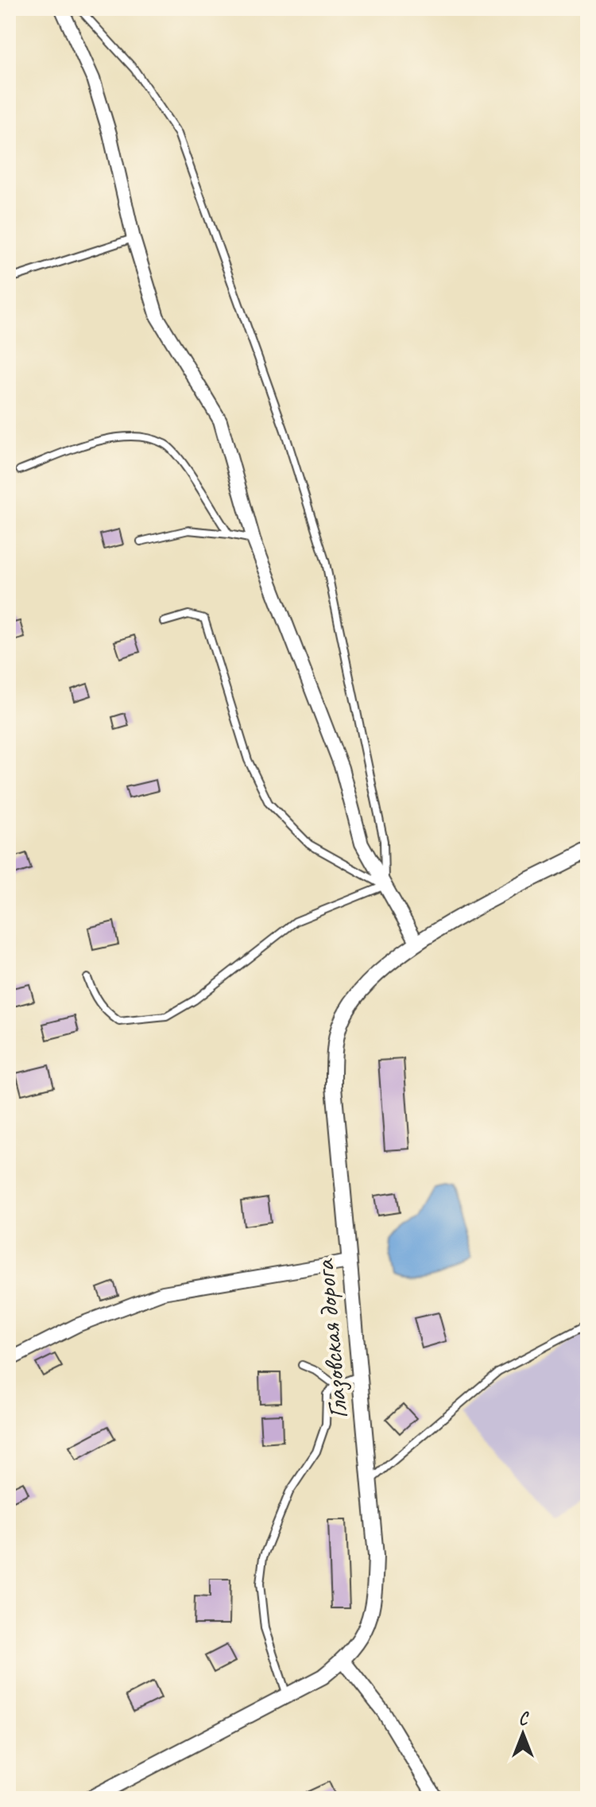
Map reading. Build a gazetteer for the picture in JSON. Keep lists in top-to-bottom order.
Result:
{
  "streets": {
    "street": ["Глазовская дорога"]
  },
  "north": "top"
}
